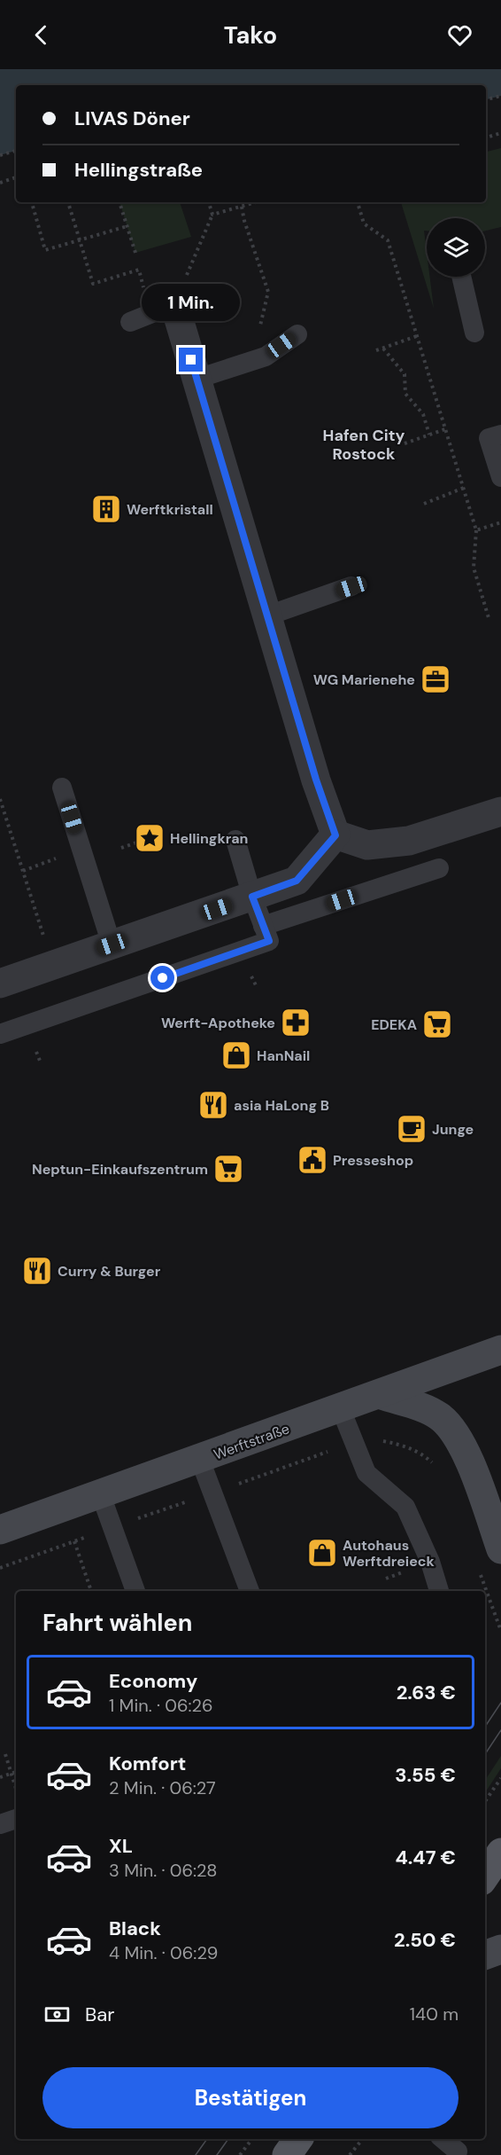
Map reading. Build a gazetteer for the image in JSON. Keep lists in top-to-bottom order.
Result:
{
  "streets": {
    "street": ["Werftstraße"]
  },
  "districts": ["Hafen City Rostock"],
  "places": {
    "building": ["Werftkristall"],
    "office": ["WG Marienehe"],
    "place": ["Hellingkran"],
    "pharmacy": ["Werft-Apotheke"],
    "supermarket": ["EDEKA", "Neptun-Einkaufszentrum"],
    "shop": ["HanNail", "Autohaus Werftdreieck"],
    "restaurant": ["asia HaLong B", "Curry & Burger"],
    "cafe": ["Junge"],
    "public building": ["Presseshop"]
  },
  "page": {
    "header": "Tako",
    "banner": ["LIVAS Döner", "Hellingstraße"],
    "bubble": "1 Min.",
    "heading": "Fahrt wählen",
    "list": [
      {
        "name": "Economy",
        "note": "1 Min. · 06:26",
        "value": "2.63 €"
      },
      {
        "name": "Komfort",
        "note": "2 Min. · 06:27",
        "value": "3.55 €"
      },
      {
        "name": "XL",
        "note": "3 Min. · 06:28",
        "value": "4.47 €"
      },
      {
        "name": "Black",
        "note": "4 Min. · 06:29",
        "value": "2.50 €"
      }
    ],
    "pay": ["Bar", "140 m"],
    "buttons": "Bestätigen"
  }
}
